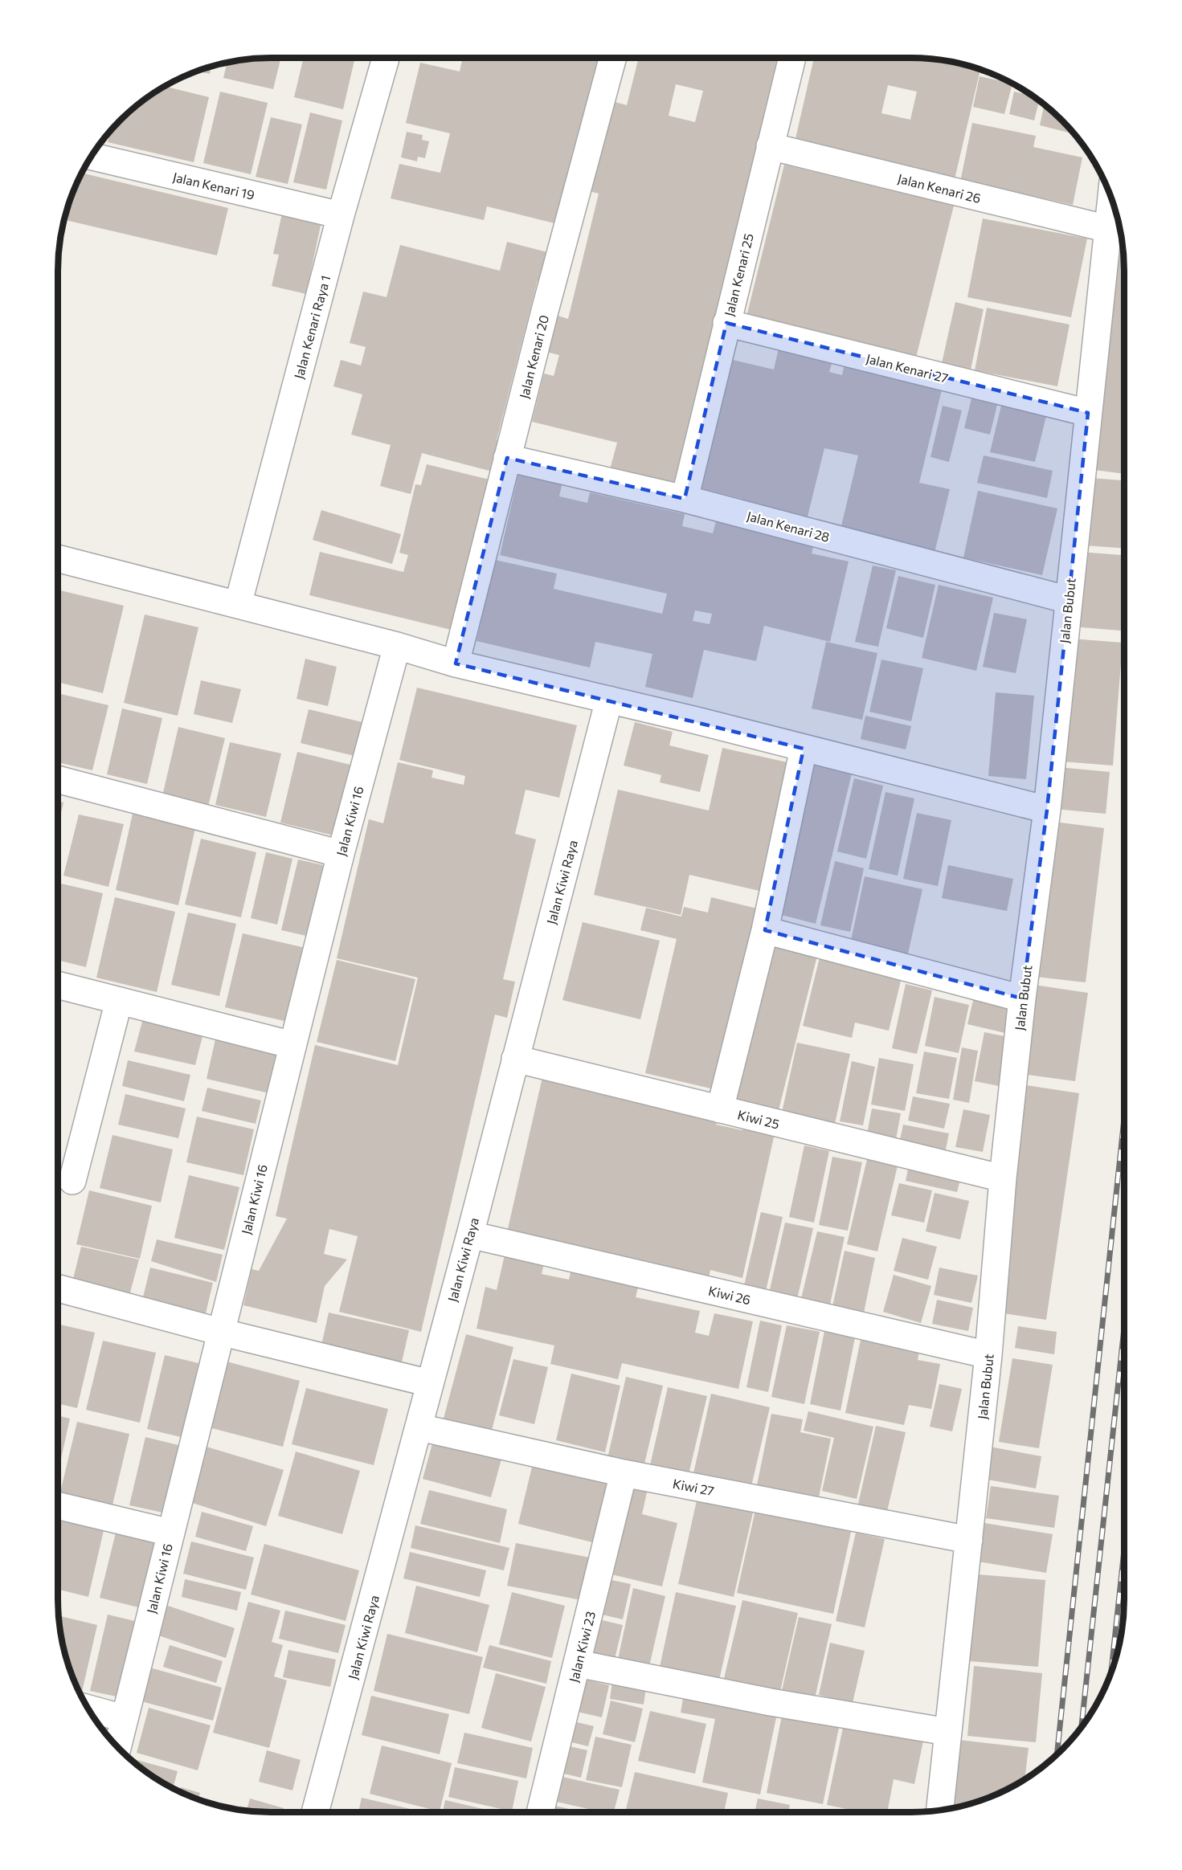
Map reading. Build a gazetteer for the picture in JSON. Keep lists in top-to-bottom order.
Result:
{
  "streets": {
    "street": [
      "Jalan Kenari 19",
      "Jalan Kenari 26",
      "Jalan Kenari 25",
      "Jalan Kenari Raya 1",
      "Jalan Kenari 20",
      "Jalan Kenari 27",
      "Jalan Kenari 28",
      "Jalan Bubut",
      "Jalan Kiwi 16",
      "Jalan Kiwi Raya",
      "Kiwi 25",
      "Kiwi 26",
      "Kiwi 27",
      "Jalan Kiwi 23"
    ]
  },
  "crossings": [
    ["Jalan Kenari 19", "Jalan Kenari Raya 1"],
    ["Jalan Kenari 26", "Jalan Kenari 25"],
    ["Jalan Kenari 26", "Jalan Bubut"],
    ["Jalan Kenari 25", "Jalan Kenari 27"],
    ["Jalan Kenari 25", "Jalan Kenari 28"],
    ["Jalan Kenari 20", "Jalan Kenari 28"],
    ["Jalan Kenari 27", "Jalan Bubut"],
    ["Jalan Kenari 28", "Jalan Bubut"],
    ["Jalan Bubut", "Kiwi 25"],
    ["Jalan Bubut", "Kiwi 26"],
    ["Jalan Bubut", "Kiwi 27"],
    ["Jalan Kiwi Raya", "Kiwi 25"],
    ["Jalan Kiwi Raya", "Kiwi 26"],
    ["Jalan Kiwi Raya", "Kiwi 27"],
    ["Kiwi 27", "Jalan Kiwi 23"]
  ]
}
